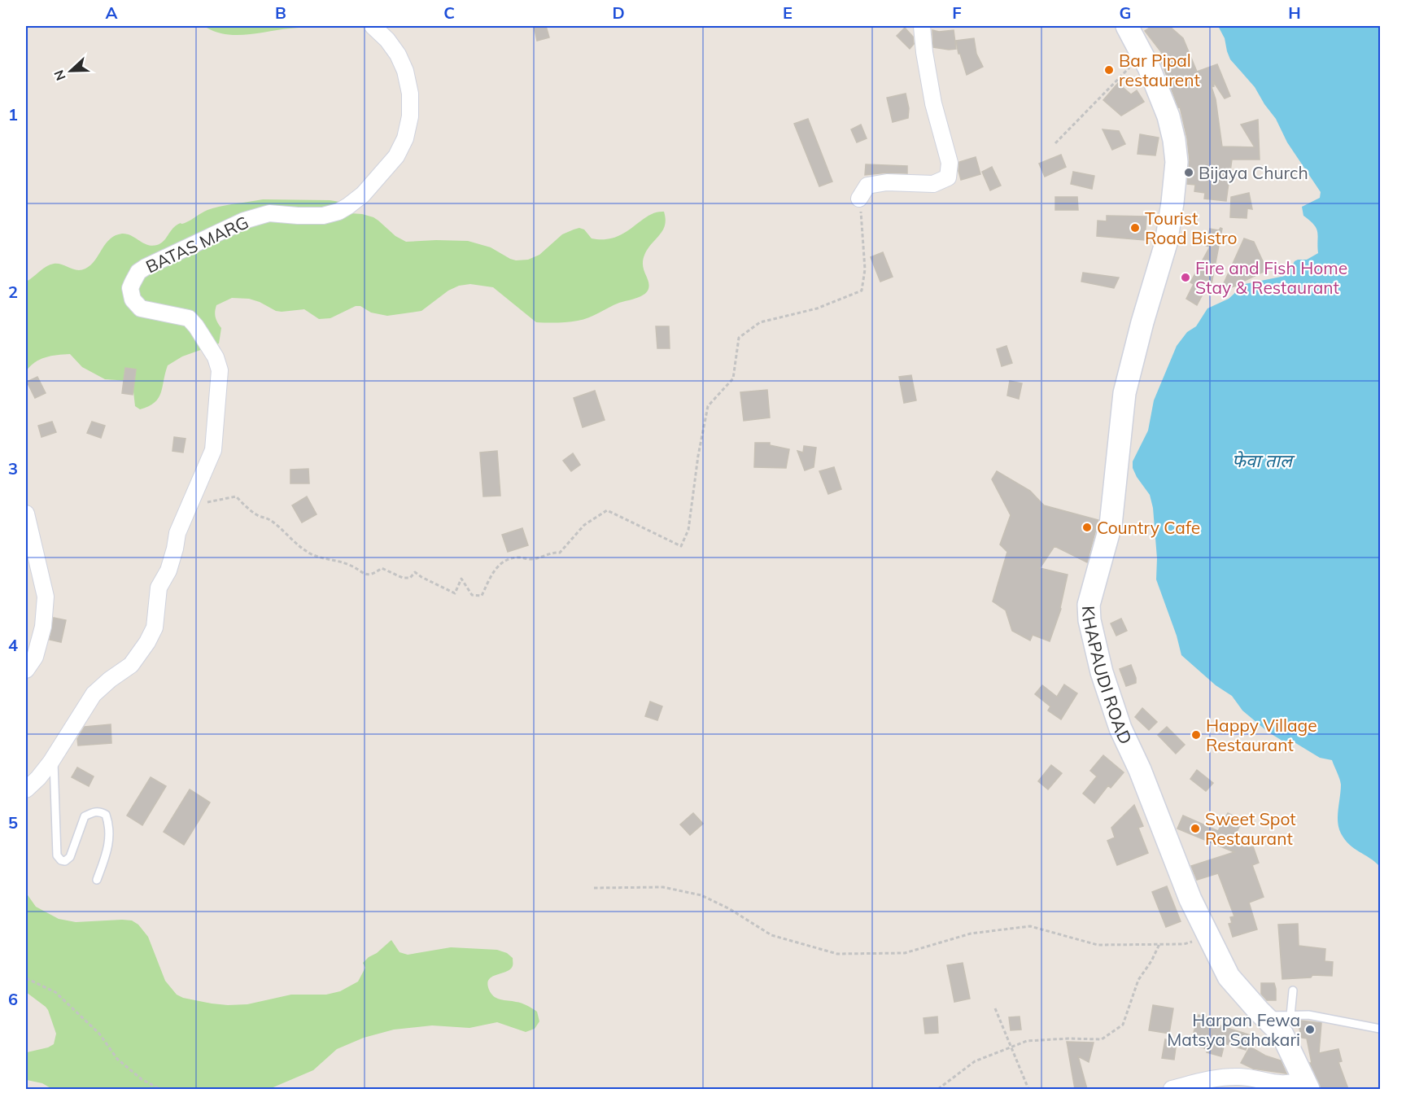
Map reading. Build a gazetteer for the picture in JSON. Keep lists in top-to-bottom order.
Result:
{
  "streets": {
    "main road": ["KHAPAUDI ROAD"],
    "street": ["BATAS MARG"]
  },
  "water": ["फेवा ताल"],
  "places": [
    "Bar Pipal restaurent",
    "Bijaya Church",
    "Tourist Road Bistro",
    "Fire and Fish Home Stay & Restaurant",
    "Country Cafe",
    "Happy Village Restaurant",
    "Sweet Spot Restaurant",
    "Harpan Fewa Matsya Sahakari"
  ],
  "north": "left",
  "grid": {
    "columns": [
      "A",
      "B",
      "C",
      "D",
      "E",
      "F",
      "G",
      "H"
    ],
    "rows": [
      "1",
      "2",
      "3",
      "4",
      "5",
      "6"
    ]
  }
}
